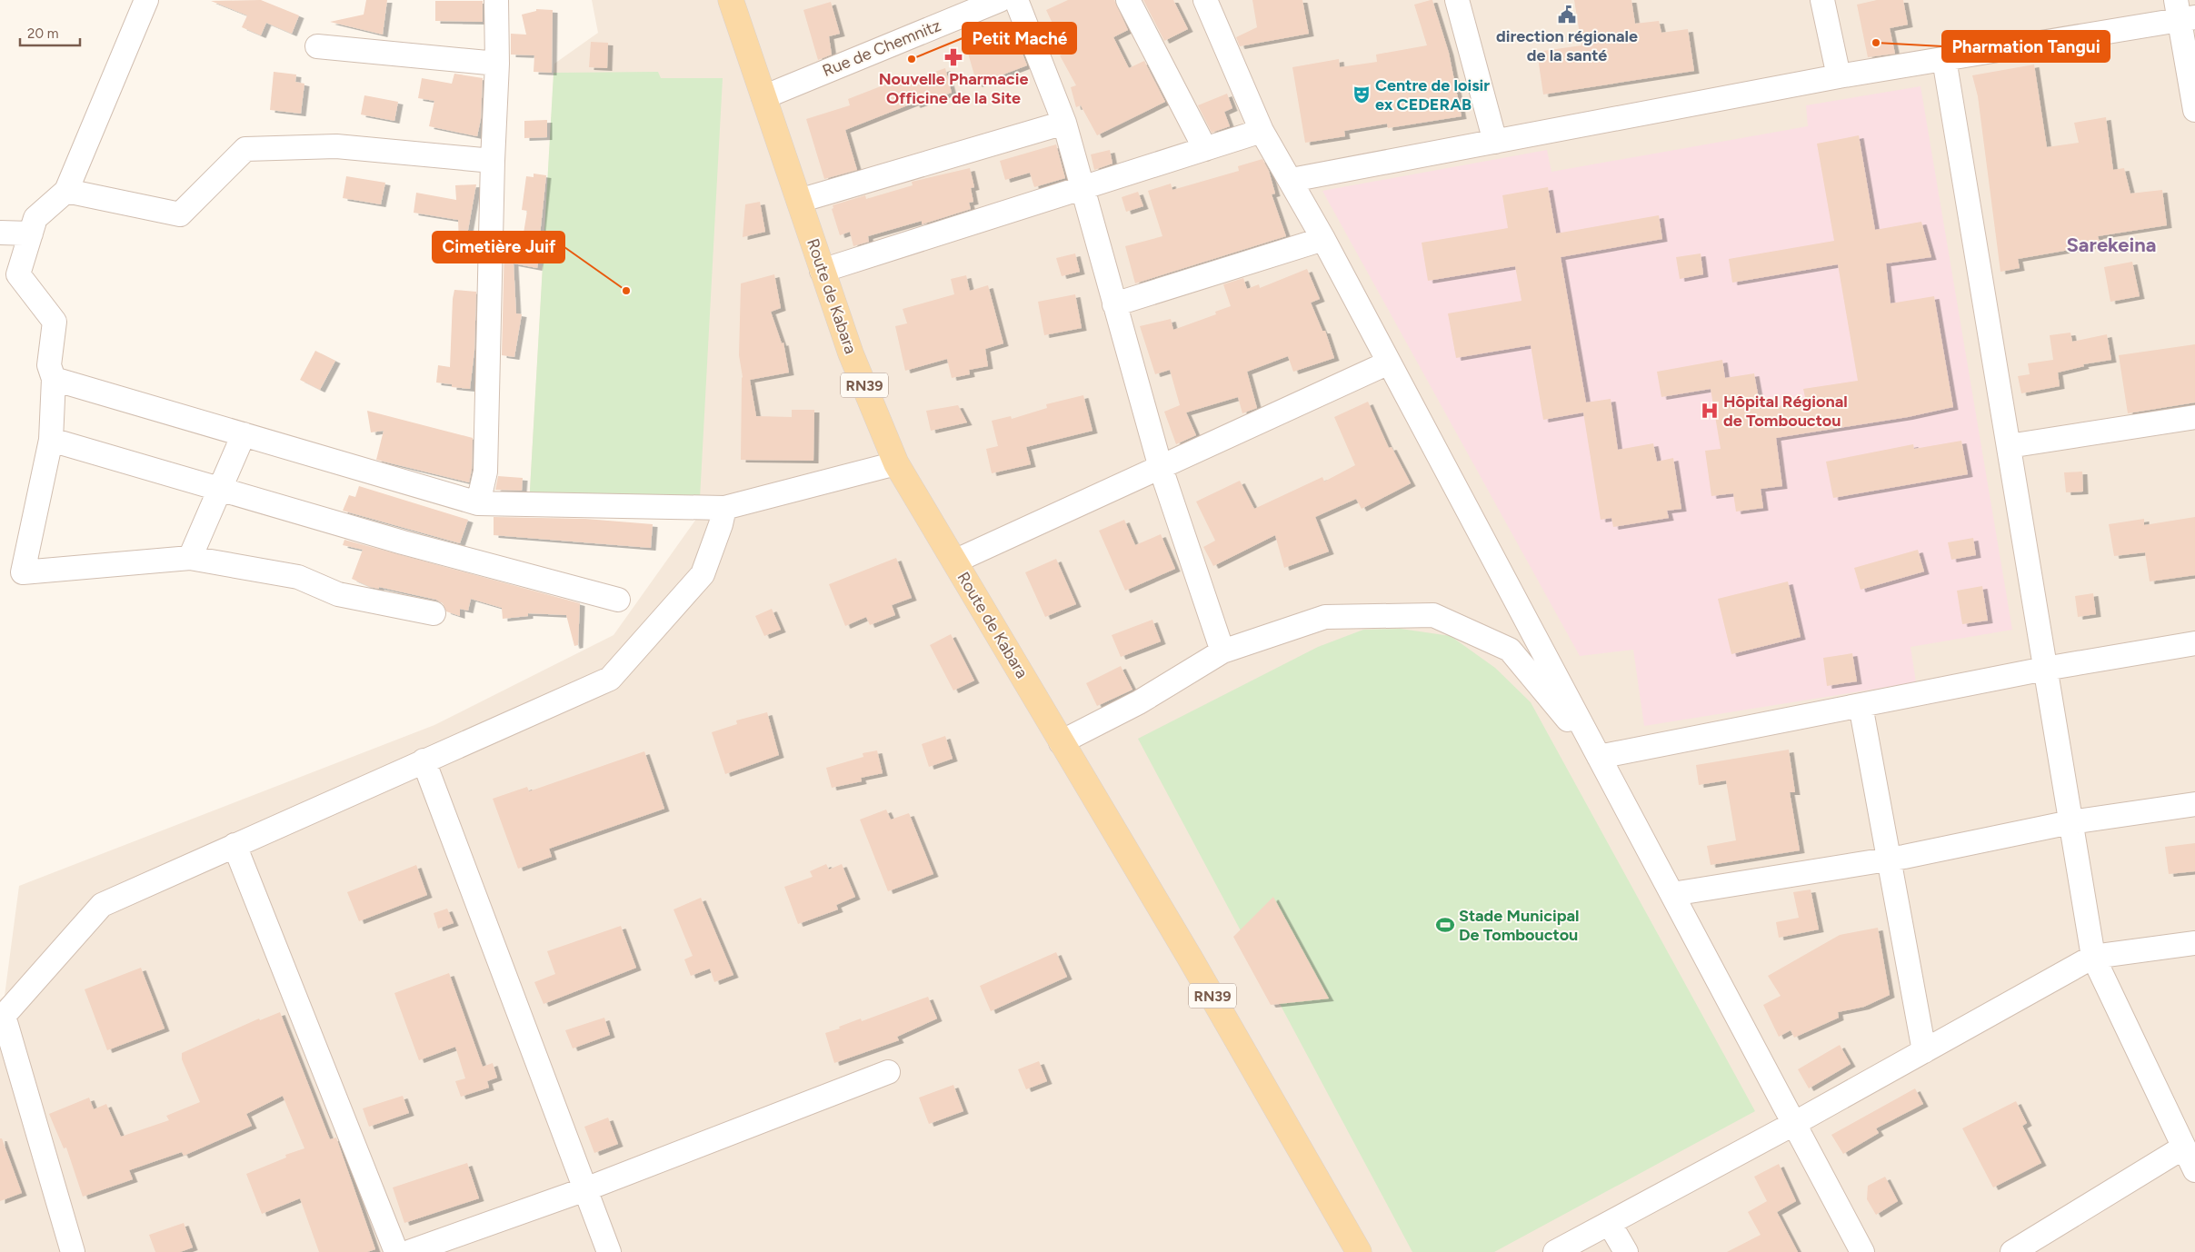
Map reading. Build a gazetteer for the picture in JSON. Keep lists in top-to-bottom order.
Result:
{
  "streets": {
    "main road": ["Route de Kabara", "RN39"],
    "street": ["Rue de Chemnitz"]
  },
  "crossings": [
    ["Rue de Chemnitz", "Route de Kabara"],
    ["Route de Kabara", "RN39"]
  ],
  "districts": ["Sarekeina"],
  "places": {
    "public building": ["direction régionale de la santé"],
    "other": ["Pharmation Tangui", "Petit Maché", "Cimetière Juif"],
    "pharmacy": ["Nouvelle Pharmacie Officine de la Site"],
    "theatre": ["Centre de loisir ex CEDERAB"],
    "hospital": ["Hôpital Régional de Tombouctou"],
    "sports": ["Stade Municipal De Tombouctou"]
  },
  "scale_bar": "20 m"
}
